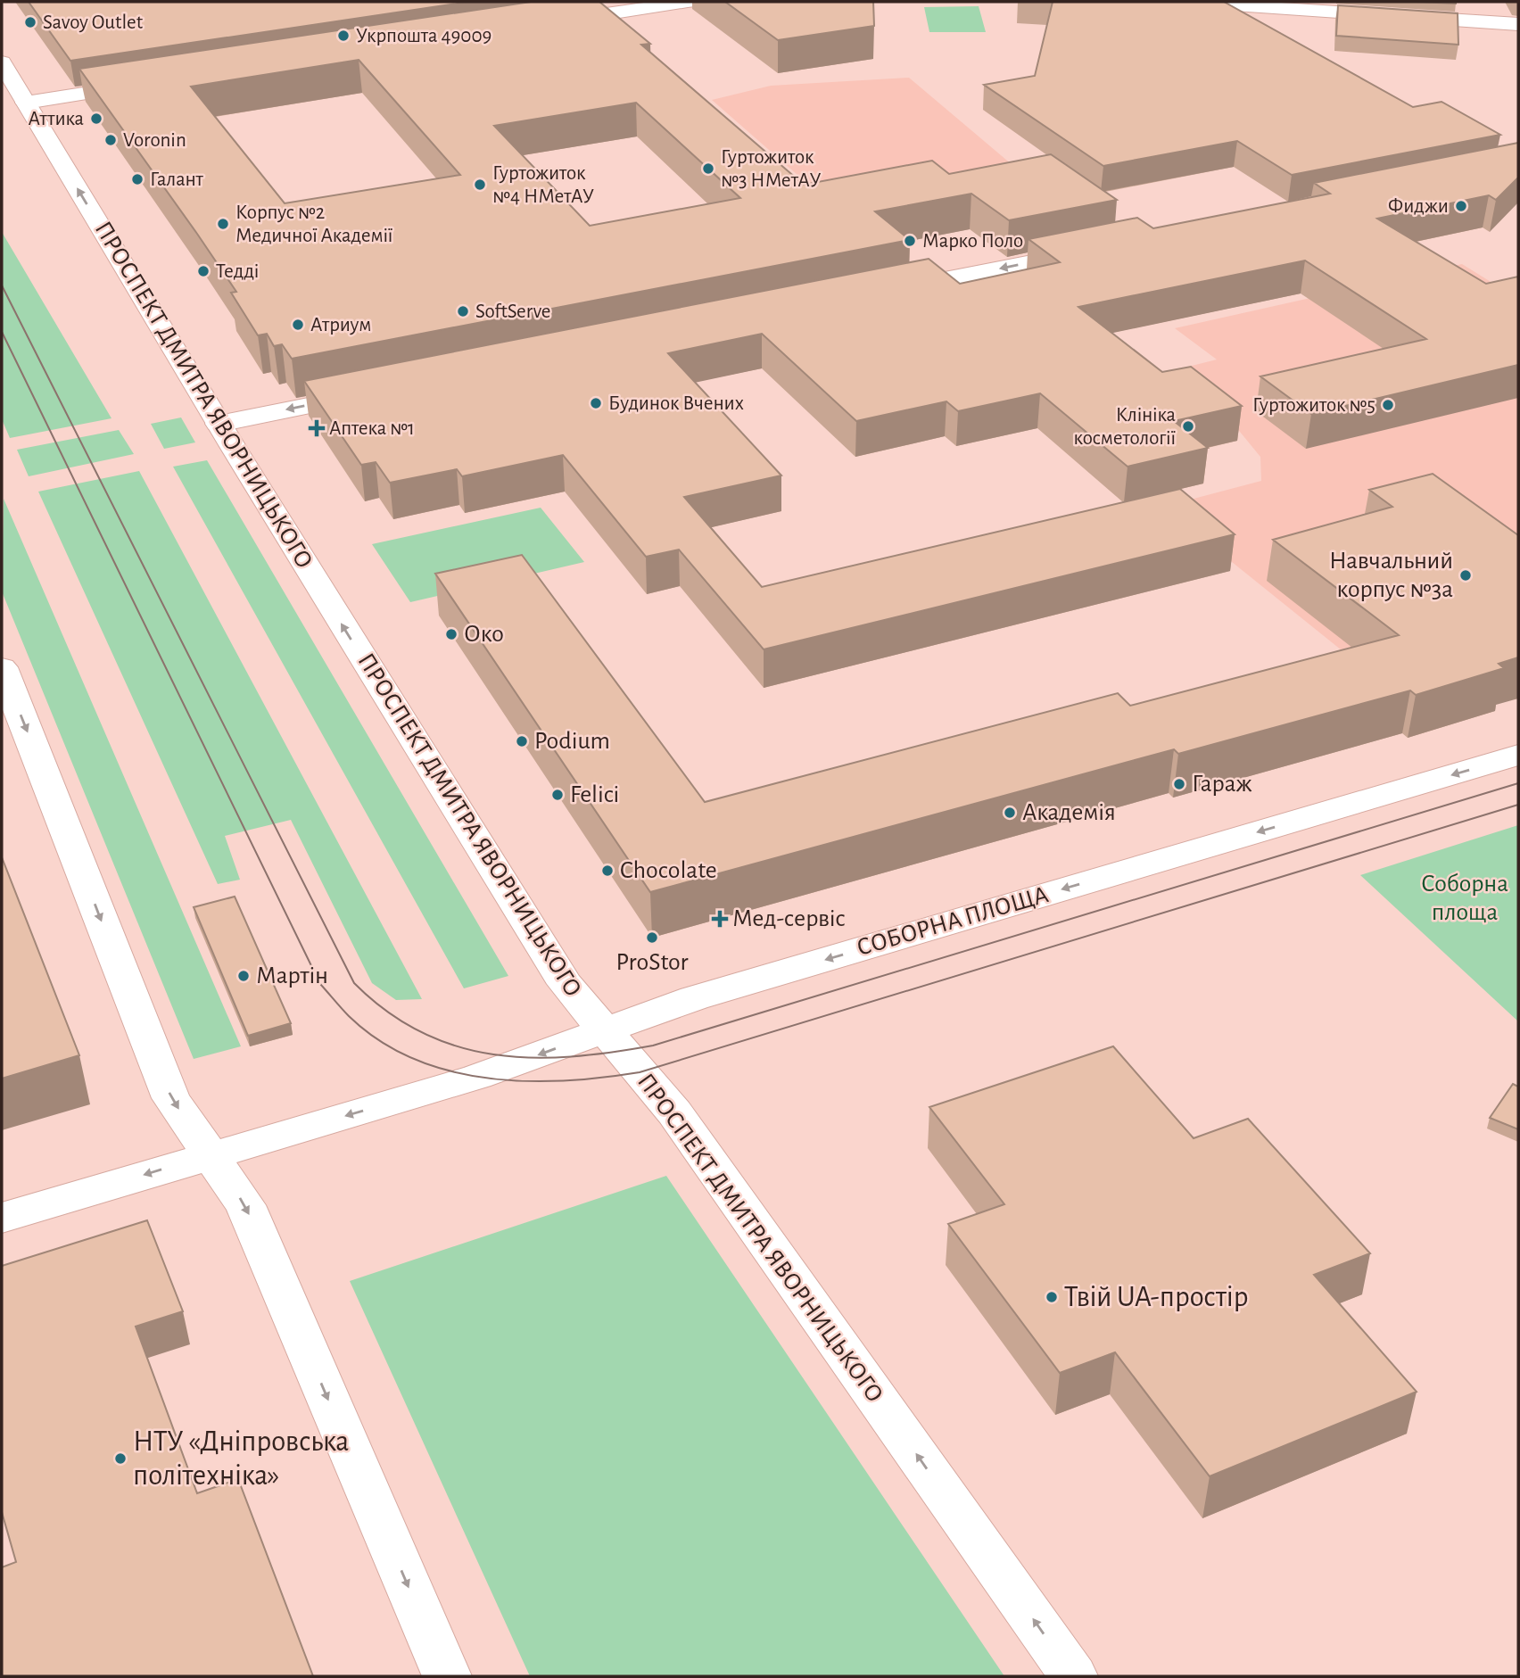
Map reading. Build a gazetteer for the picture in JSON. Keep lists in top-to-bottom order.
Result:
{
  "streets": {
    "main road": ["ПРОСПЕКТ ДМИТРА ЯВОРНИЦЬКОГО", "СОБОРНА ПЛОЩА"]
  },
  "crossings": [
    ["ПРОСПЕКТ ДМИТРА ЯВОРНИЦЬКОГО", "СОБОРНА ПЛОЩА"]
  ],
  "one_way": ["ПРОСПЕКТ ДМИТРА ЯВОРНИЦЬКОГО", "СОБОРНА ПЛОЩА"],
  "parks": ["Соборна площа"],
  "places": {
    "other": [
      "Savoy Outlet",
      "Укрпошта 49009",
      "Аттика",
      "Voronin",
      "Гуртожиток №3 НМетАУ",
      "Галант",
      "Гуртожиток №4 НМетАУ",
      "Фиджи",
      "Корпус №2 Медичної Академії",
      "Марко Поло",
      "Тедді",
      "SoftServe",
      "Атриум",
      "Будинок Вчених",
      "Гуртожиток №5",
      "Клініка косметології",
      "Навчальний корпус №3а",
      "Око",
      "Podium",
      "Гараж",
      "Felici",
      "Академія",
      "Chocolate",
      "ProStor",
      "Мартін",
      "Твій UA-простір",
      "НТУ «Дніпровська політехніка»"
    ],
    "health": ["Аптека №1", "Мед-сервіс"]
  }
}
